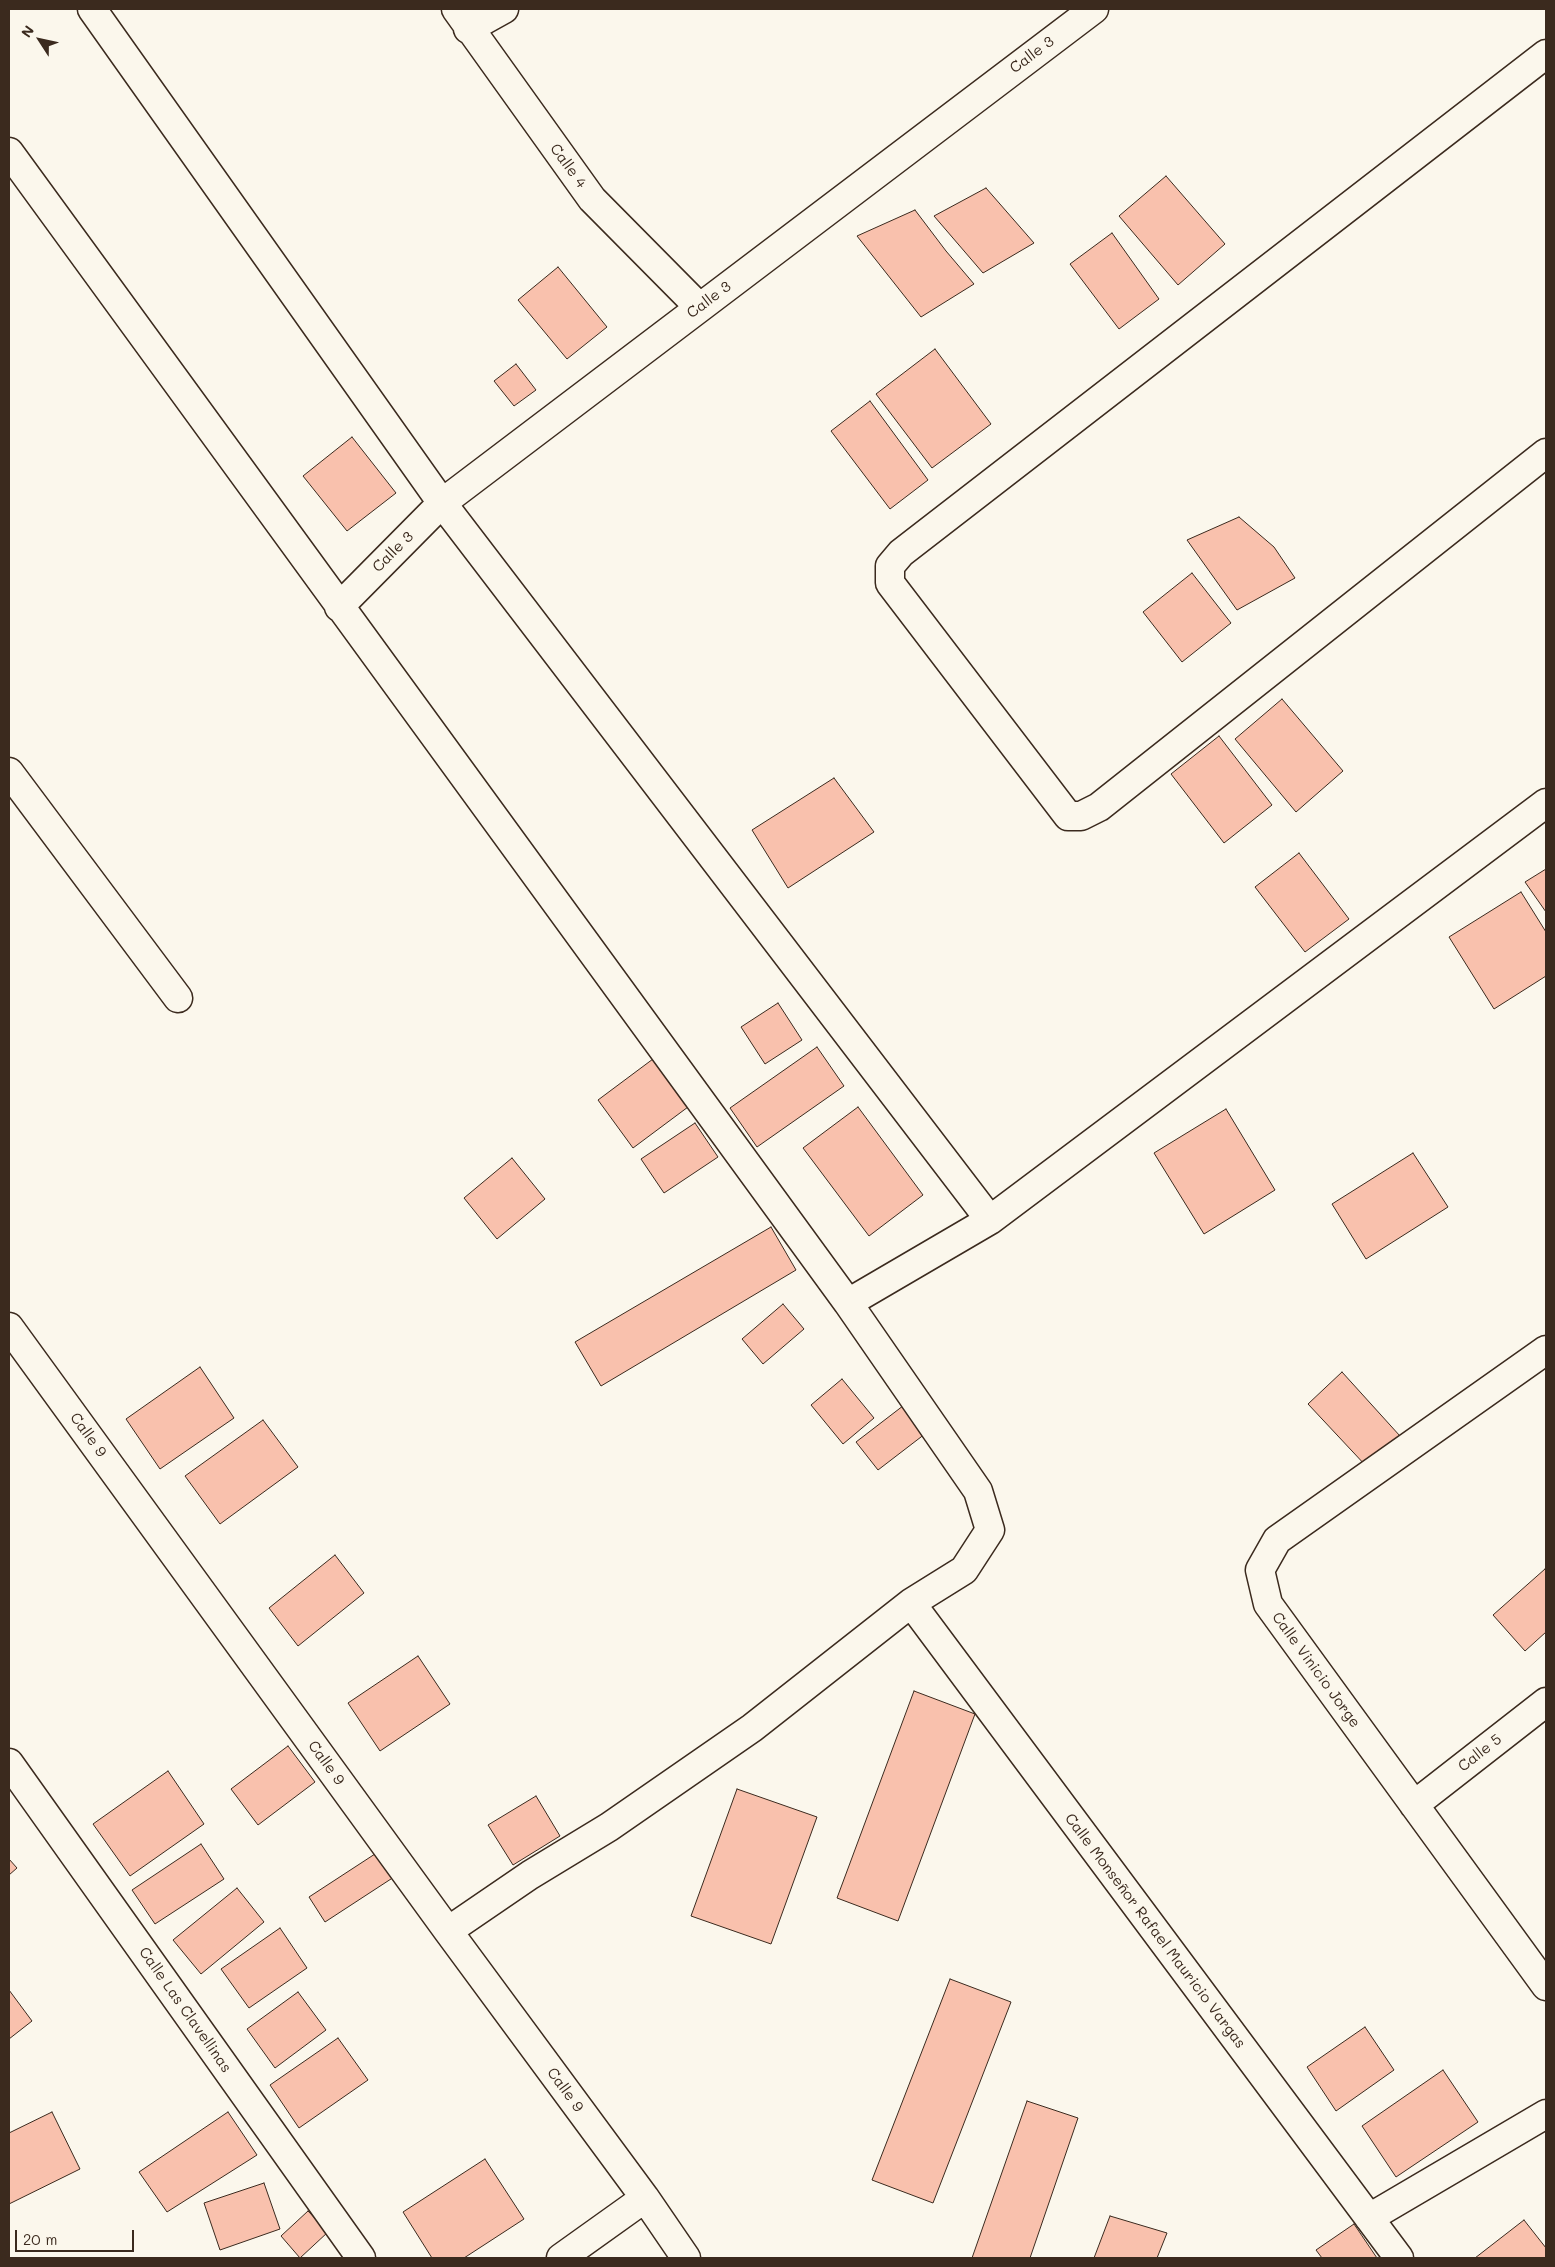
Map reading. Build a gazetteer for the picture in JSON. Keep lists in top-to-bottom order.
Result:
{
  "streets": {
    "street": [
      "Calle 3",
      "Calle 4",
      "Calle 9",
      "Calle Vinicio Jorge",
      "Calle 5",
      "Calle Monseñor Rafael Mauricio Vargas",
      "Calle Las Clavellinas"
    ]
  },
  "crossings": [
    ["Calle 3", "Calle 4"],
    ["Calle Vinicio Jorge", "Calle 5"]
  ],
  "scale_bar": "20 m",
  "north": "top left"
}
